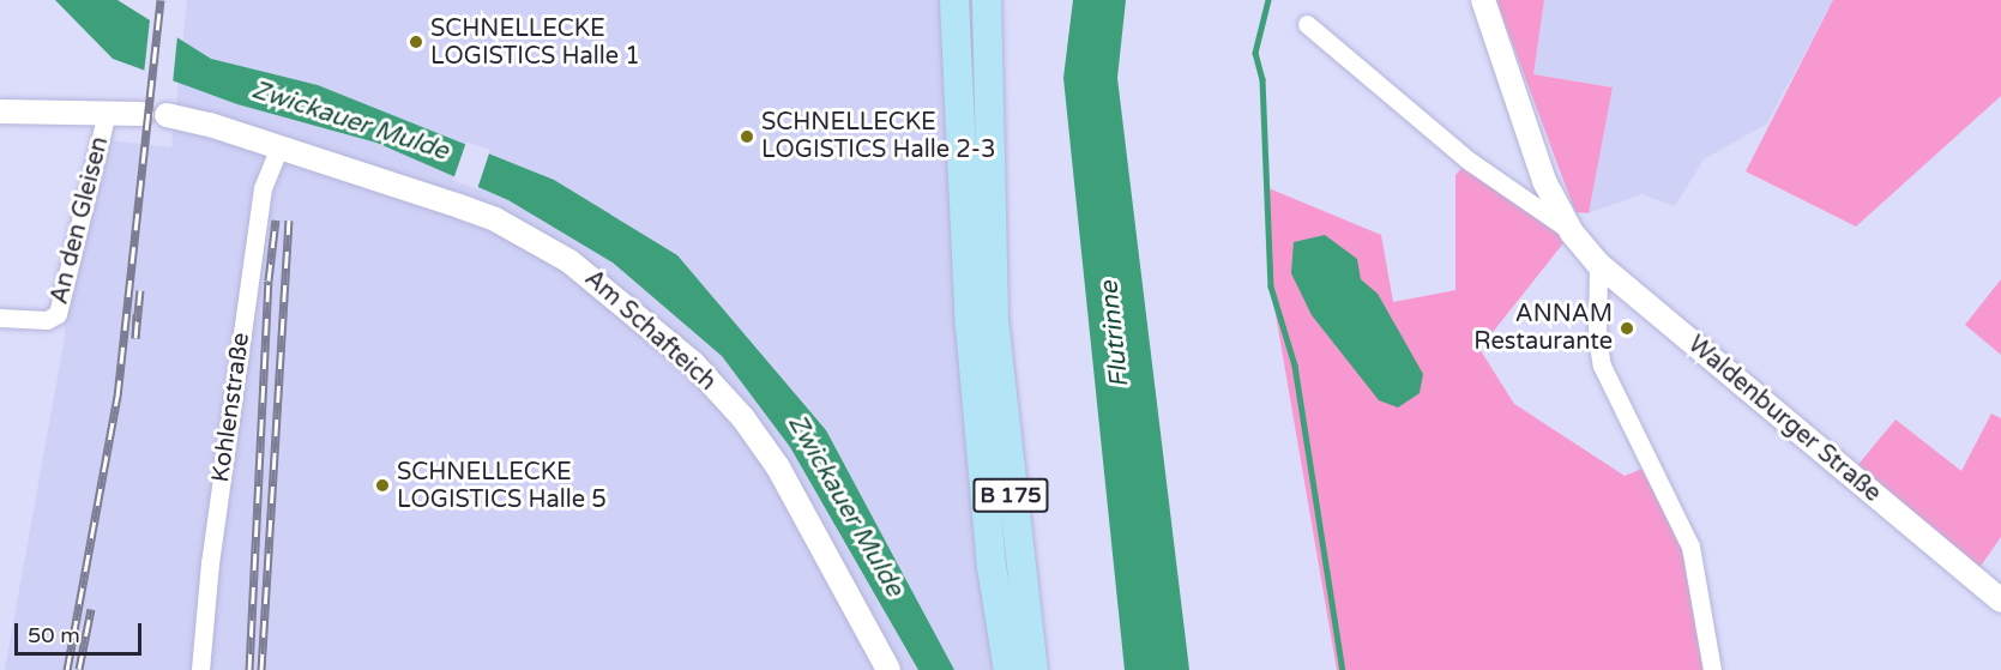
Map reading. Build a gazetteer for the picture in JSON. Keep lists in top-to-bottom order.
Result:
{
  "streets": {
    "main road": ["B 175"],
    "street": [
      "An den Gleisen",
      "Am Schafteich",
      "Kohlenstraße",
      "Waldenburger Straße"
    ]
  },
  "crossings": [
    ["Am Schafteich", "Kohlenstraße"]
  ],
  "water": ["Zwickauer Mulde", "Flutrinne"],
  "places": [
    "SCHNELLECKE LOGISTICS Halle 1",
    "SCHNELLECKE LOGISTICS Halle 2-3",
    "ANNAM Restaurante",
    "SCHNELLECKE LOGISTICS Halle 5"
  ],
  "scale_bar": "50 m"
}
